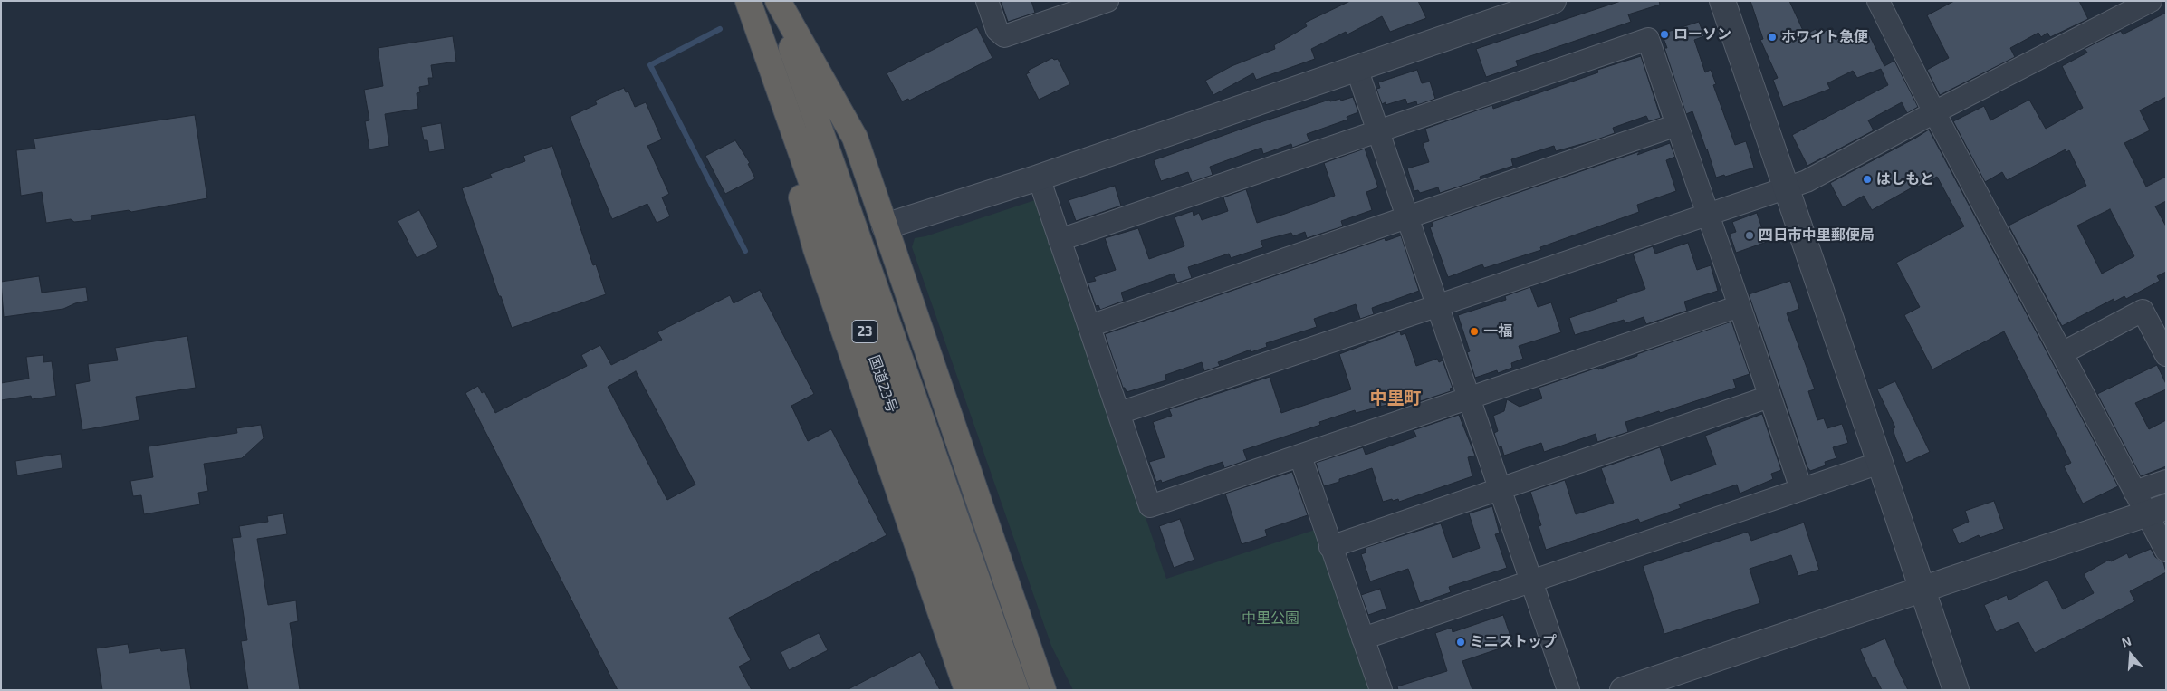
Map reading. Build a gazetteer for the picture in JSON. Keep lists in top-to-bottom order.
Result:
{
  "streets": {
    "highway": ["23", "国道23号"]
  },
  "districts": ["中里町"],
  "parks": ["中里公園"],
  "places": [
    "ローソン",
    "ホワイト急便",
    "はしもと",
    "四日市中里郵便局",
    "一福",
    "ミニストップ"
  ],
  "north": "top"
}
